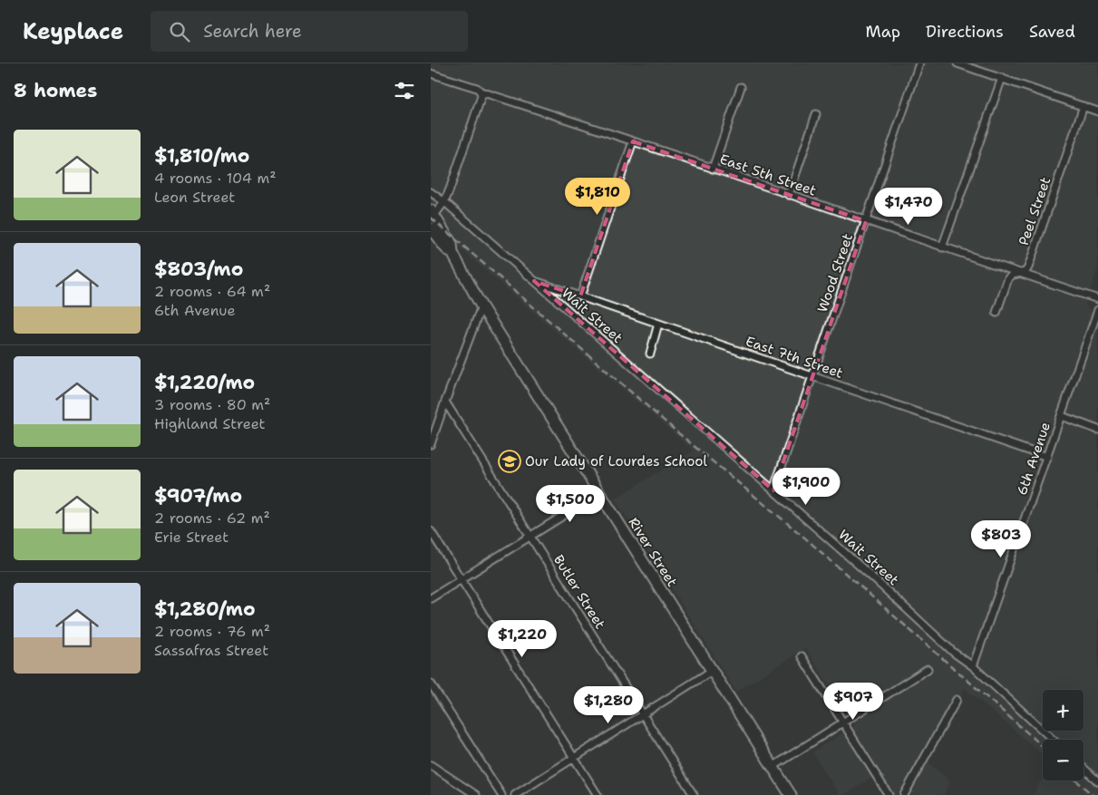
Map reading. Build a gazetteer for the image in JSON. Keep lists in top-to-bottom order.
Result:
{
  "streets": {
    "main road": ["River Street"],
    "street": [
      "East 5th Street",
      "Peel Street",
      "Wood Street",
      "Wait Street",
      "East 7th Street",
      "6th Avenue",
      "Butler Street"
    ]
  },
  "crossings": [
    ["East 5th Street", "Peel Street"],
    ["East 5th Street", "Wood Street"],
    ["Wood Street", "Wait Street"],
    ["Wood Street", "East 7th Street"],
    ["Wait Street", "East 7th Street"],
    ["Wait Street", "6th Avenue"],
    ["East 7th Street", "6th Avenue"]
  ],
  "places": {
    "school or university": ["Our Lady of Lourdes School"]
  },
  "page": {
    "header": "Keyplace",
    "search": "Search here",
    "nav": ["Map", "Directions", "Saved"],
    "heading": "8 homes",
    "list": [
      {
        "name": "$1,810/mo",
        "note": "4 rooms · 104 m² · Leon Street"
      },
      {
        "name": "$803/mo",
        "note": "2 rooms · 64 m² · 6th Avenue"
      },
      {
        "name": "$1,220/mo",
        "note": "3 rooms · 80 m² · Highland Street"
      },
      {
        "name": "$907/mo",
        "note": "2 rooms · 62 m² · Erie Street"
      },
      {
        "name": "$1,280/mo",
        "note": "2 rooms · 76 m² · Sassafras Street"
      }
    ],
    "price": [
      "$1,810",
      "$1,470",
      "$1,900",
      "$1,500",
      "$803",
      "$1,220",
      "$907",
      "$1,280"
    ],
    "map_buttons": ["+", "−"]
  }
}
